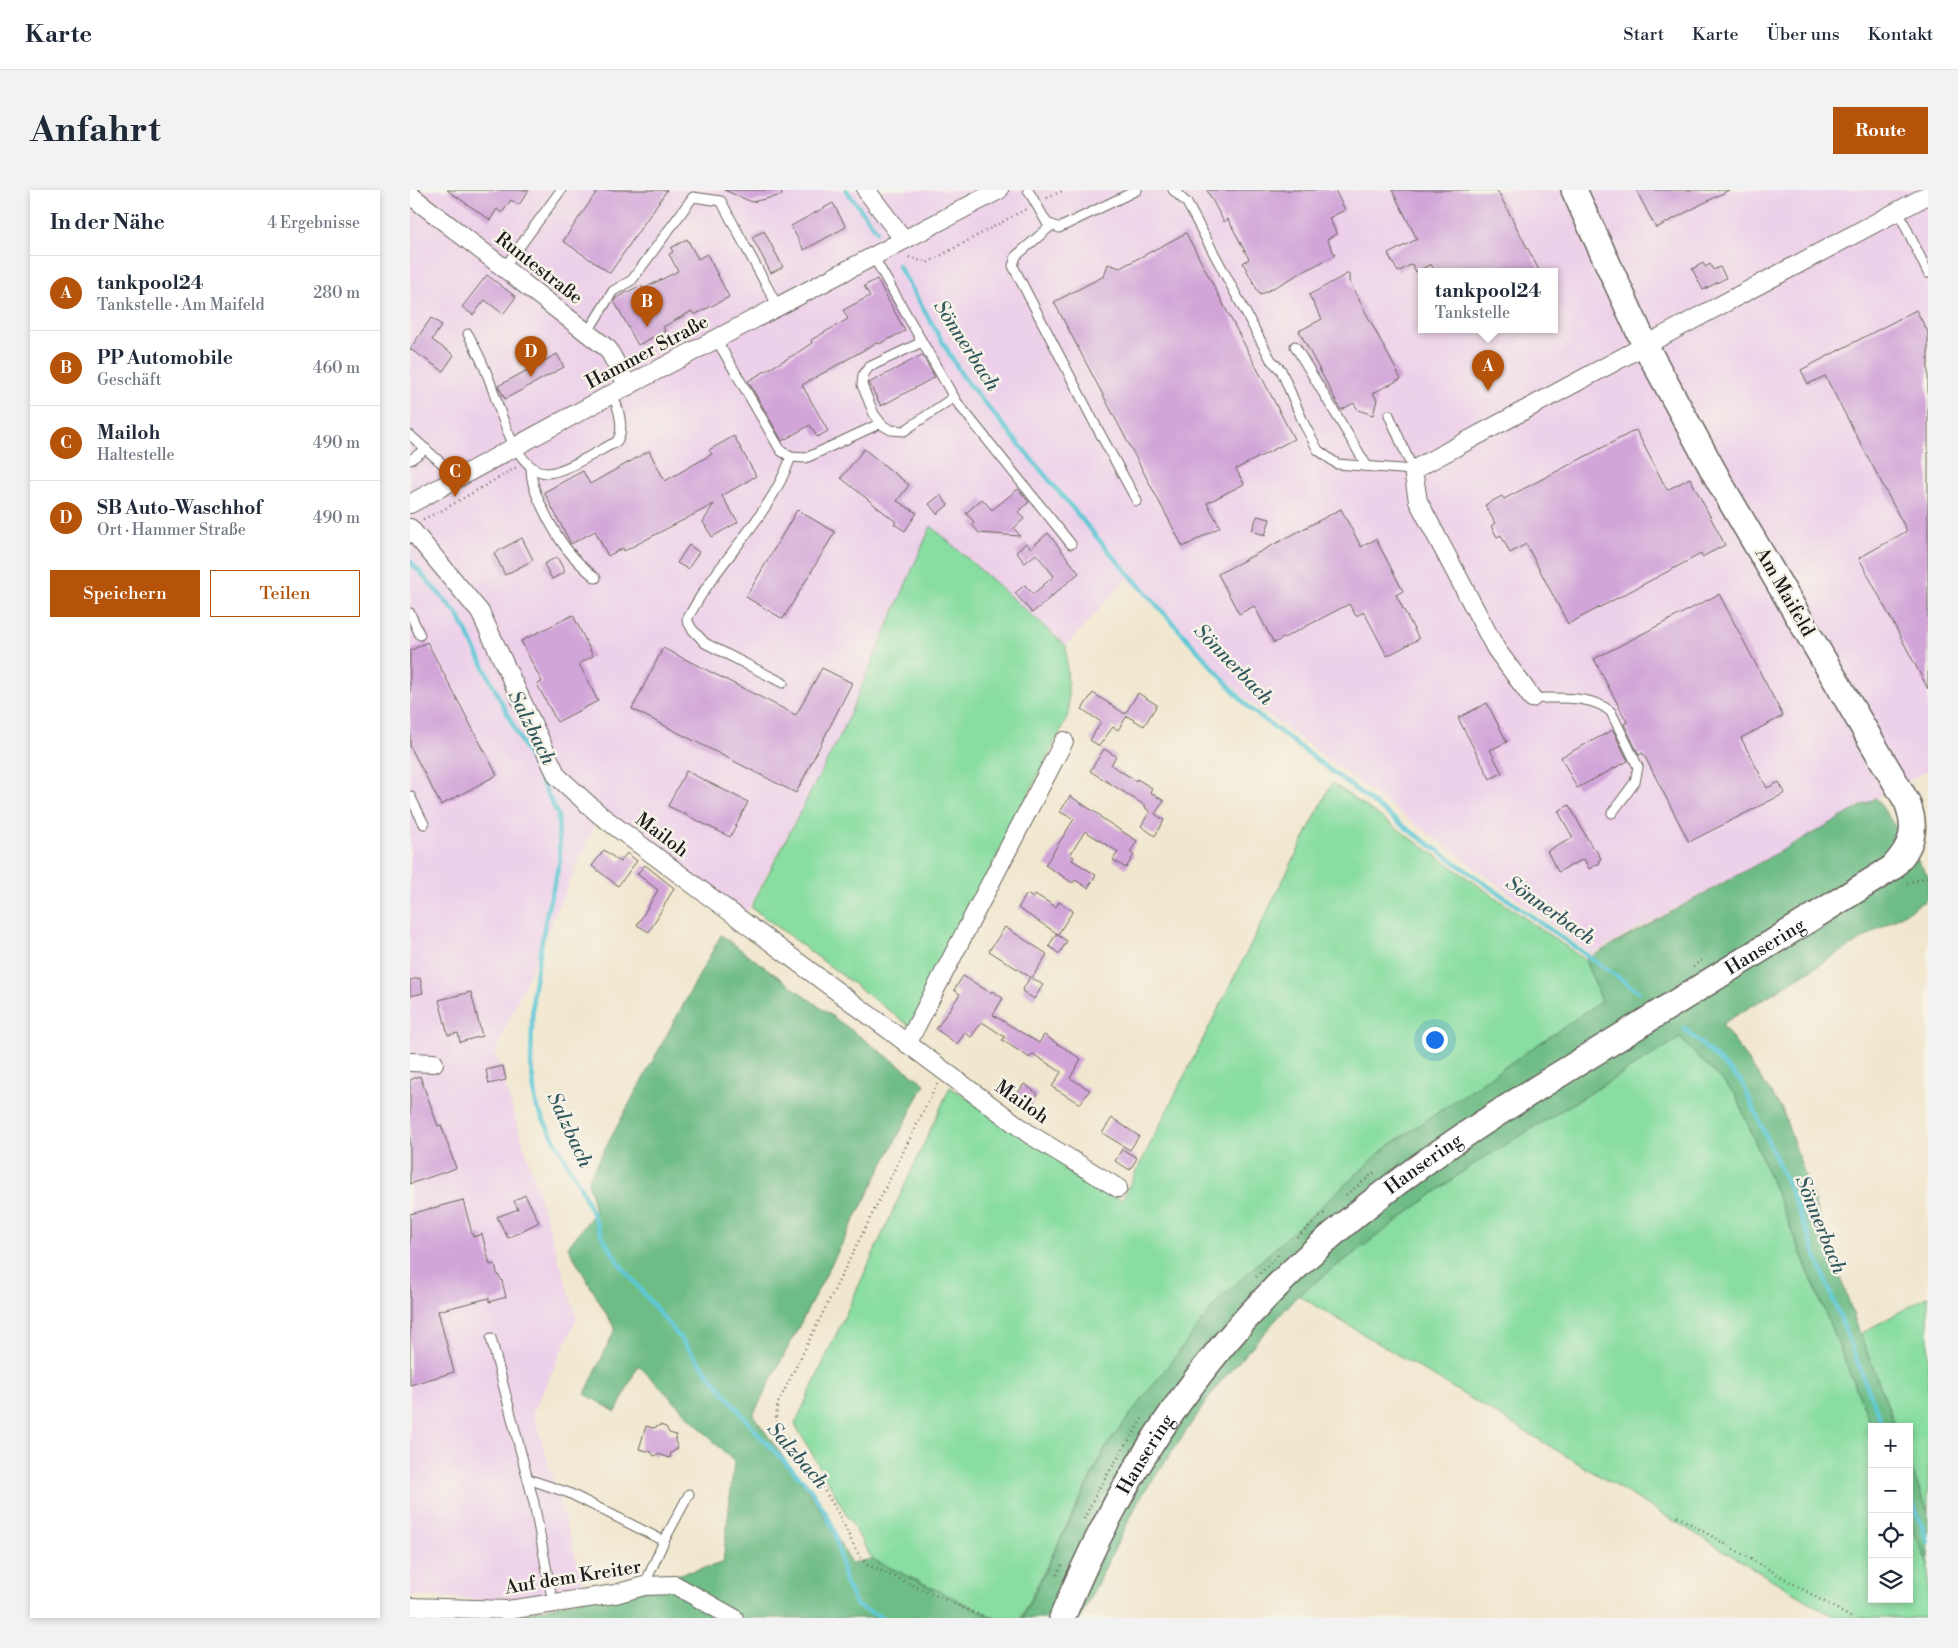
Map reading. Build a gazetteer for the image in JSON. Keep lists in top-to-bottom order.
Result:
{
  "streets": {
    "street": [
      "Runtestraße",
      "Hammer Straße",
      "Am Maifeld",
      "Mailoh",
      "Hansering",
      "Auf dem Kreiter"
    ]
  },
  "crossings": [
    ["Runtestraße", "Hammer Straße"],
    ["Am Maifeld", "Hansering"]
  ],
  "water": ["Sönnerbach", "Salzbach"],
  "page": {
    "header": "Karte",
    "nav": [
      "Start",
      "Karte",
      "Über uns",
      "Kontakt"
    ],
    "buttons": [
      "Route",
      ["Speichern", "Teilen"]
    ],
    "title": "Anfahrt",
    "heading": ["In der Nähe", "4 Ergebnisse"],
    "list": [
      {
        "mark": "A",
        "name": "tankpool24",
        "note": "Tankstelle · Am Maifeld",
        "value": "280 m"
      },
      {
        "mark": "B",
        "name": "PP Automobile",
        "note": "Geschäft",
        "value": "460 m"
      },
      {
        "mark": "C",
        "name": "Mailoh",
        "note": "Haltestelle",
        "value": "490 m"
      },
      {
        "mark": "D",
        "name": "SB Auto-Waschhof",
        "note": "Ort · Hammer Straße",
        "value": "490 m"
      }
    ],
    "popup": ["tankpool24", "Tankstelle"],
    "pins": [
      "B",
      "D",
      "A",
      "C"
    ],
    "map_buttons": ["+", "−"]
  }
}
